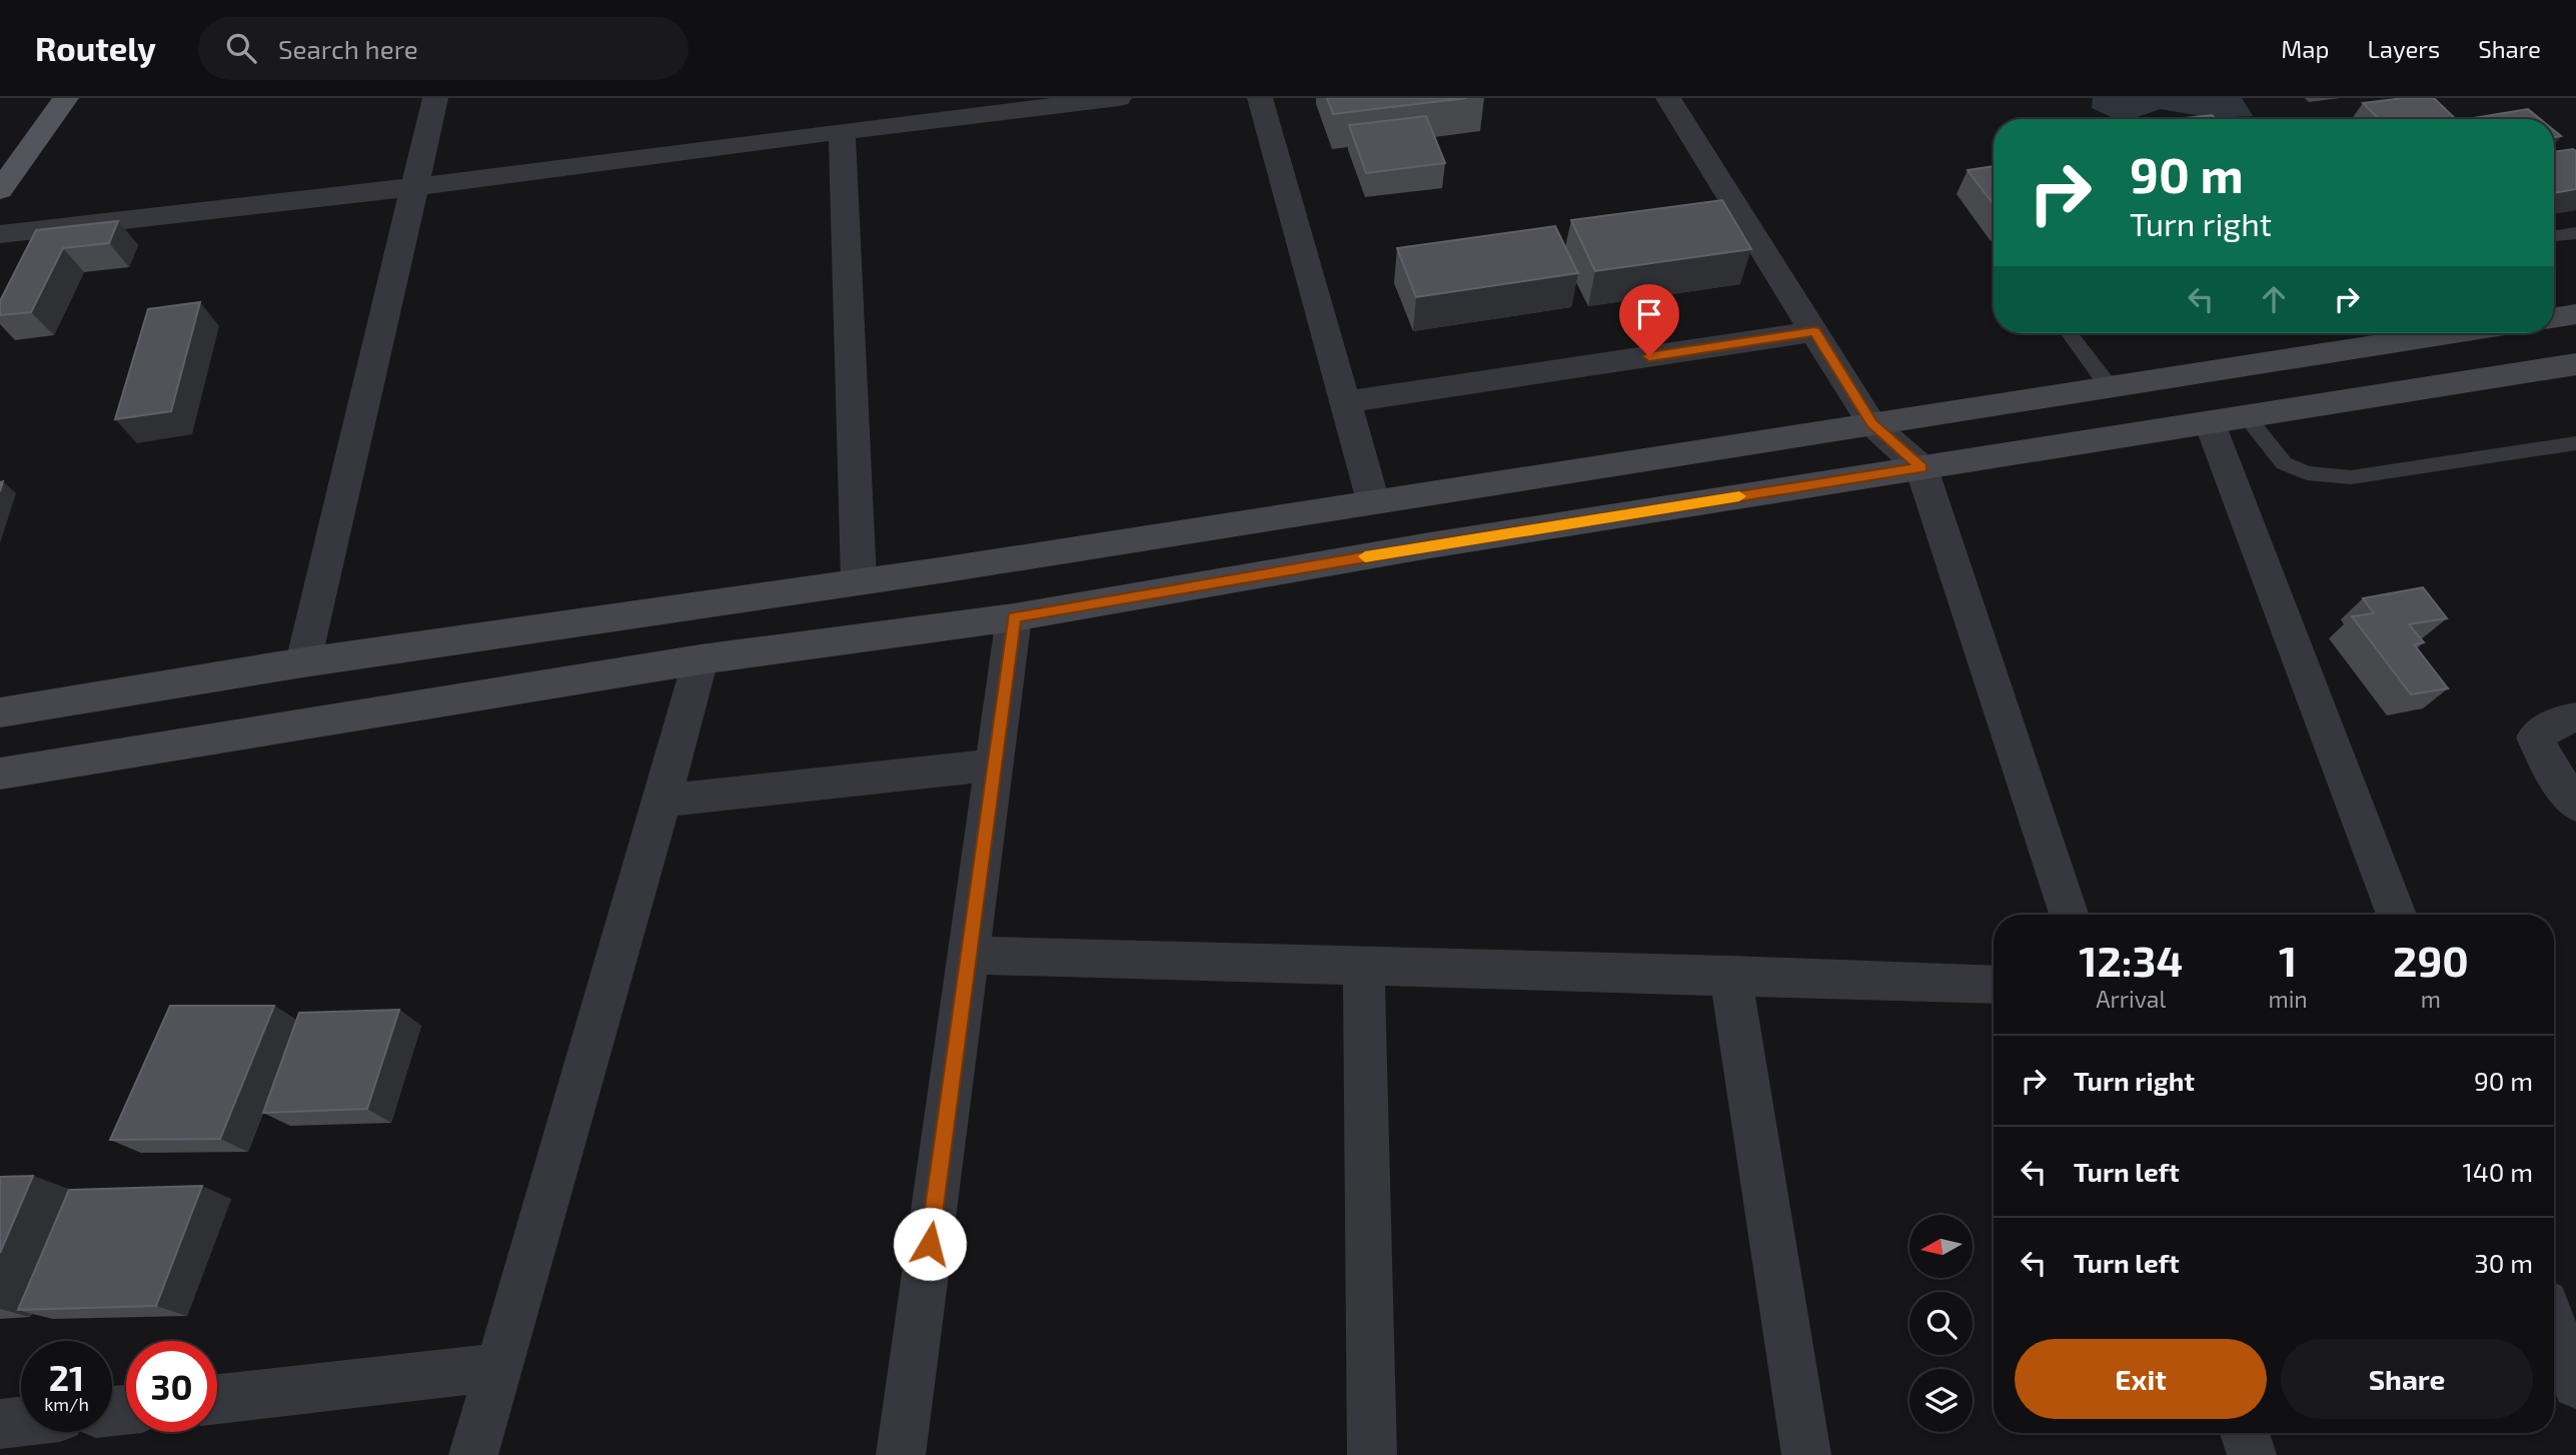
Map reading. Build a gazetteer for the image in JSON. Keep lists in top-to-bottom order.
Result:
{
  "north": "left",
  "page": {
    "header": "Routely",
    "search": "Search here",
    "nav": ["Map", "Layers", "Share"],
    "turn": ["90 m", "Turn right"],
    "eta": [
      "12:34",
      "Arrival",
      "1",
      "min",
      "290",
      "m"
    ],
    "list": [
      {
        "name": "Turn right",
        "value": "90 m"
      },
      {
        "name": "Turn left",
        "value": "140 m"
      },
      {
        "name": "Turn left",
        "value": "30 m"
      }
    ],
    "buttons": ["Exit", "Share"],
    "speed": "21 km/h",
    "limit": "30"
  }
}
